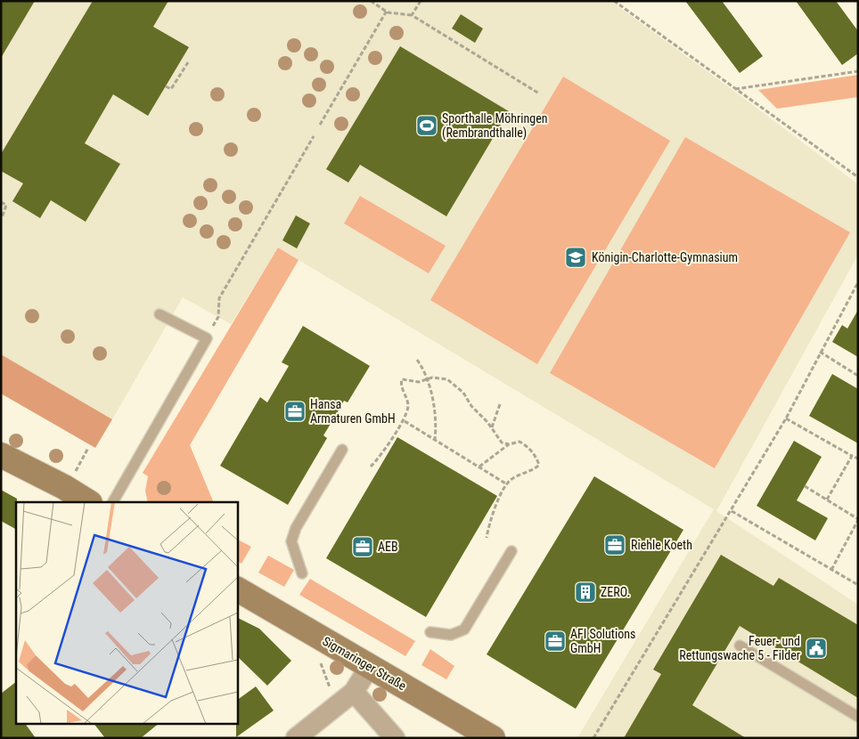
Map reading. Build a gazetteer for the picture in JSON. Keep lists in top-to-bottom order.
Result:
{
  "streets": {
    "main road": ["Sigmaringer Straße"]
  },
  "places": {
    "sports": ["Sporthalle Möhringen (Rembrandthalle)"],
    "school or university": ["Königin-Charlotte-Gymnasium"],
    "office": [
      "Hansa Armaturen GmbH",
      "Riehle Koeth",
      "AEB",
      "AFI Solutions GmbH"
    ],
    "building": ["ZERO."],
    "public building": ["Feuer- und Rettungswache 5 - Filder"]
  }
}
